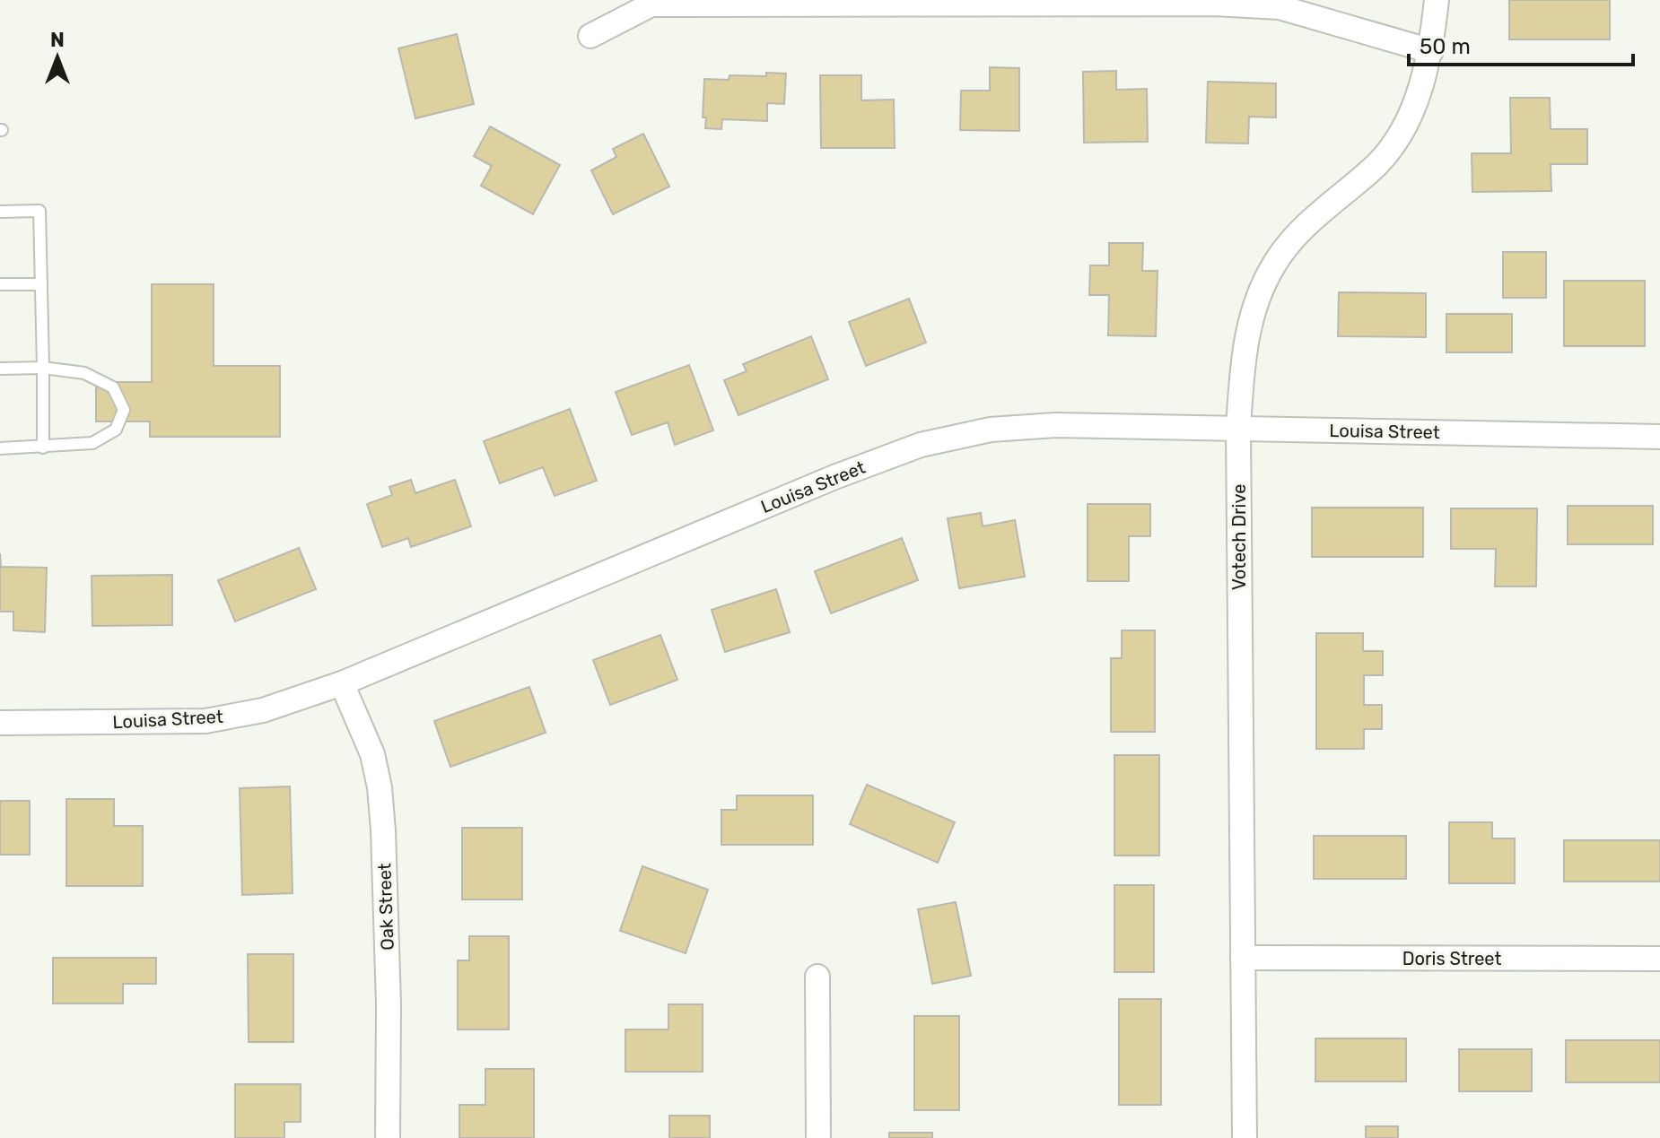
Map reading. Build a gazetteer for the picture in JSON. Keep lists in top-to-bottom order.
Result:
{
  "streets": {
    "street": [
      "Louisa Street",
      "Votech Drive",
      "Oak Street",
      "Doris Street"
    ]
  },
  "crossings": [
    ["Louisa Street", "Votech Drive"],
    ["Louisa Street", "Oak Street"],
    ["Votech Drive", "Doris Street"]
  ],
  "scale_bar": "50 m",
  "north": "top"
}
